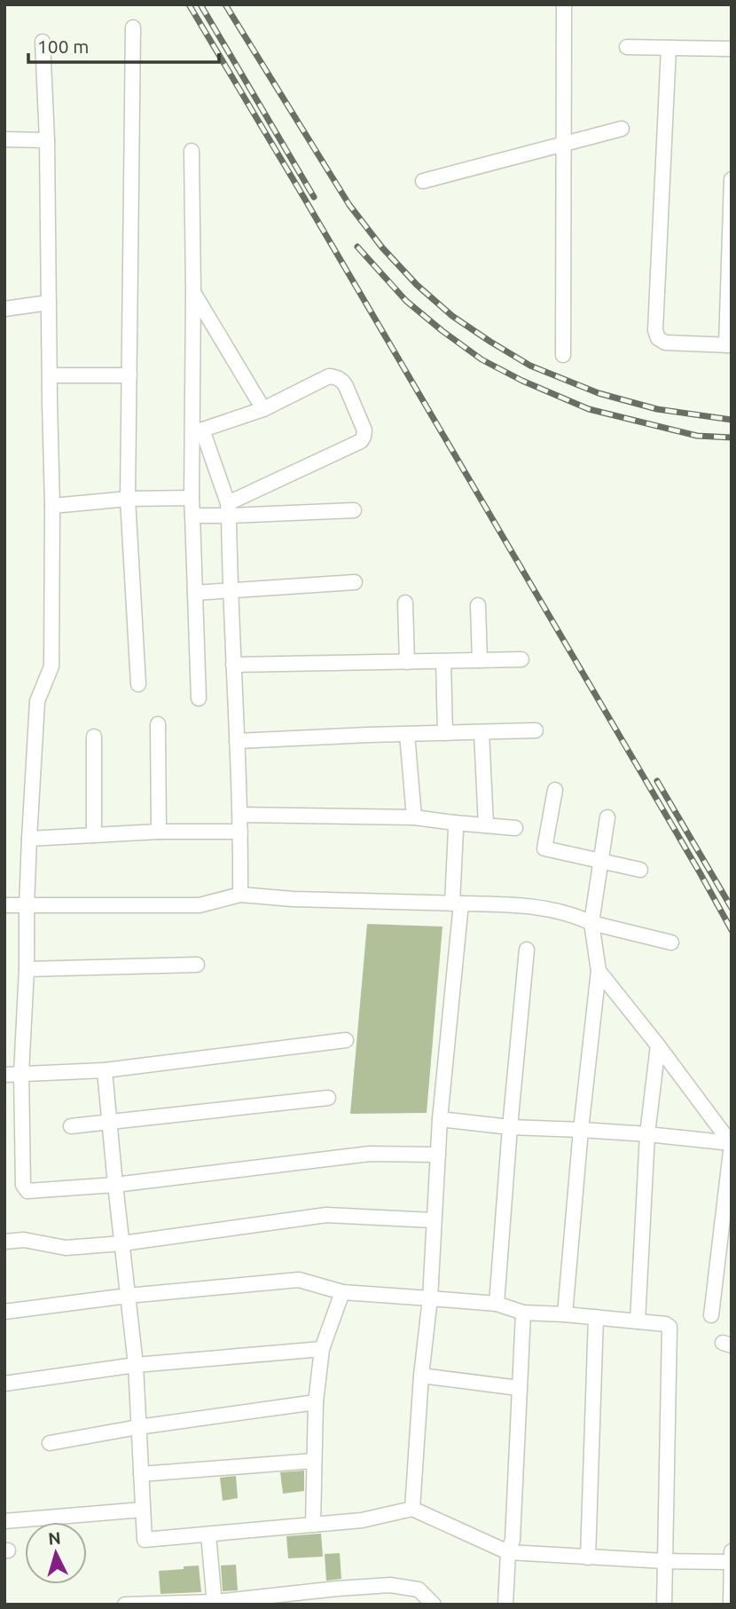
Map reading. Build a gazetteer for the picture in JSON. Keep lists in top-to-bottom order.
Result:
{
  "scale_bar": "100 m",
  "north": "top"
}
